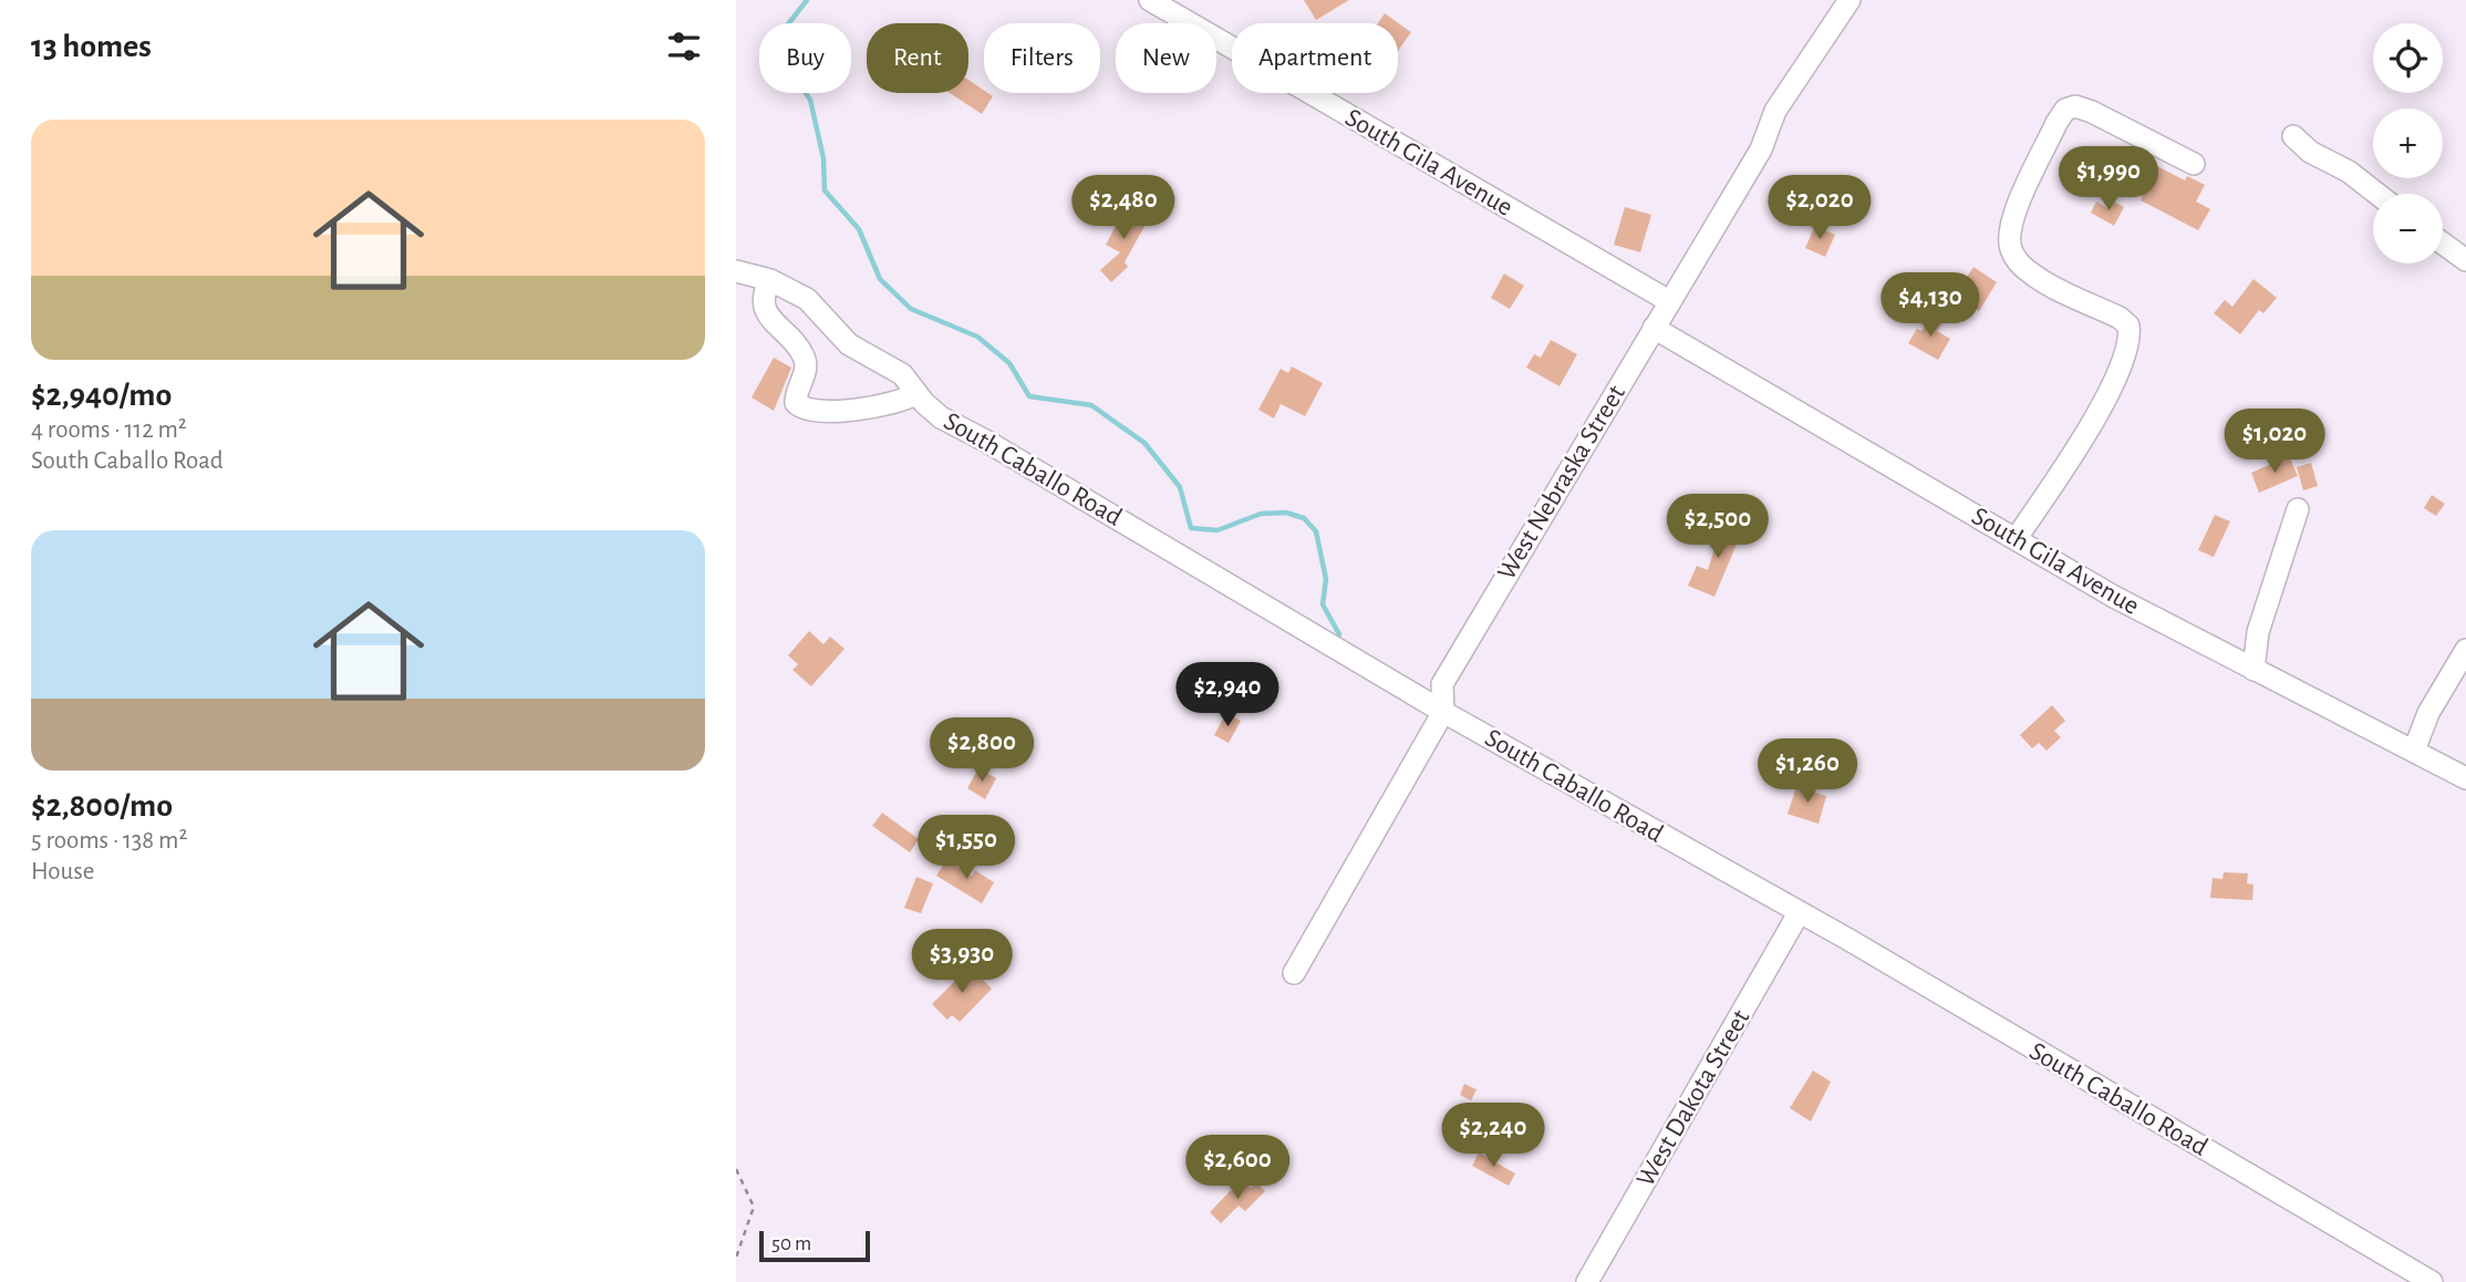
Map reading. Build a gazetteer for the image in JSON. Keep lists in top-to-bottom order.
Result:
{
  "streets": {
    "street": [
      "South Gila Avenue",
      "South Caballo Road",
      "West Nebraska Street",
      "West Dakota Street"
    ]
  },
  "crossings": [
    ["South Gila Avenue", "West Nebraska Street"],
    ["South Caballo Road", "West Nebraska Street"],
    ["South Caballo Road", "West Dakota Street"]
  ],
  "scale_bar": "50 m",
  "page": {
    "heading": "13 homes",
    "map_buttons": ["+", "−"],
    "chip": [
      "Buy",
      "Rent",
      "Filters",
      "New",
      "Apartment"
    ],
    "list": [
      {
        "name": "$2,940/mo",
        "note": "4 rooms · 112 m² · South Caballo Road"
      },
      {
        "name": "$2,800/mo",
        "note": "5 rooms · 138 m² · House"
      }
    ],
    "price": [
      "$1,990",
      "$2,480",
      "$2,020",
      "$4,130",
      "$1,020",
      "$2,500",
      "$2,940",
      "$2,800",
      "$1,260",
      "$1,550",
      "$3,930",
      "$2,240",
      "$2,600"
    ],
    "scale": "50 m"
  }
}
